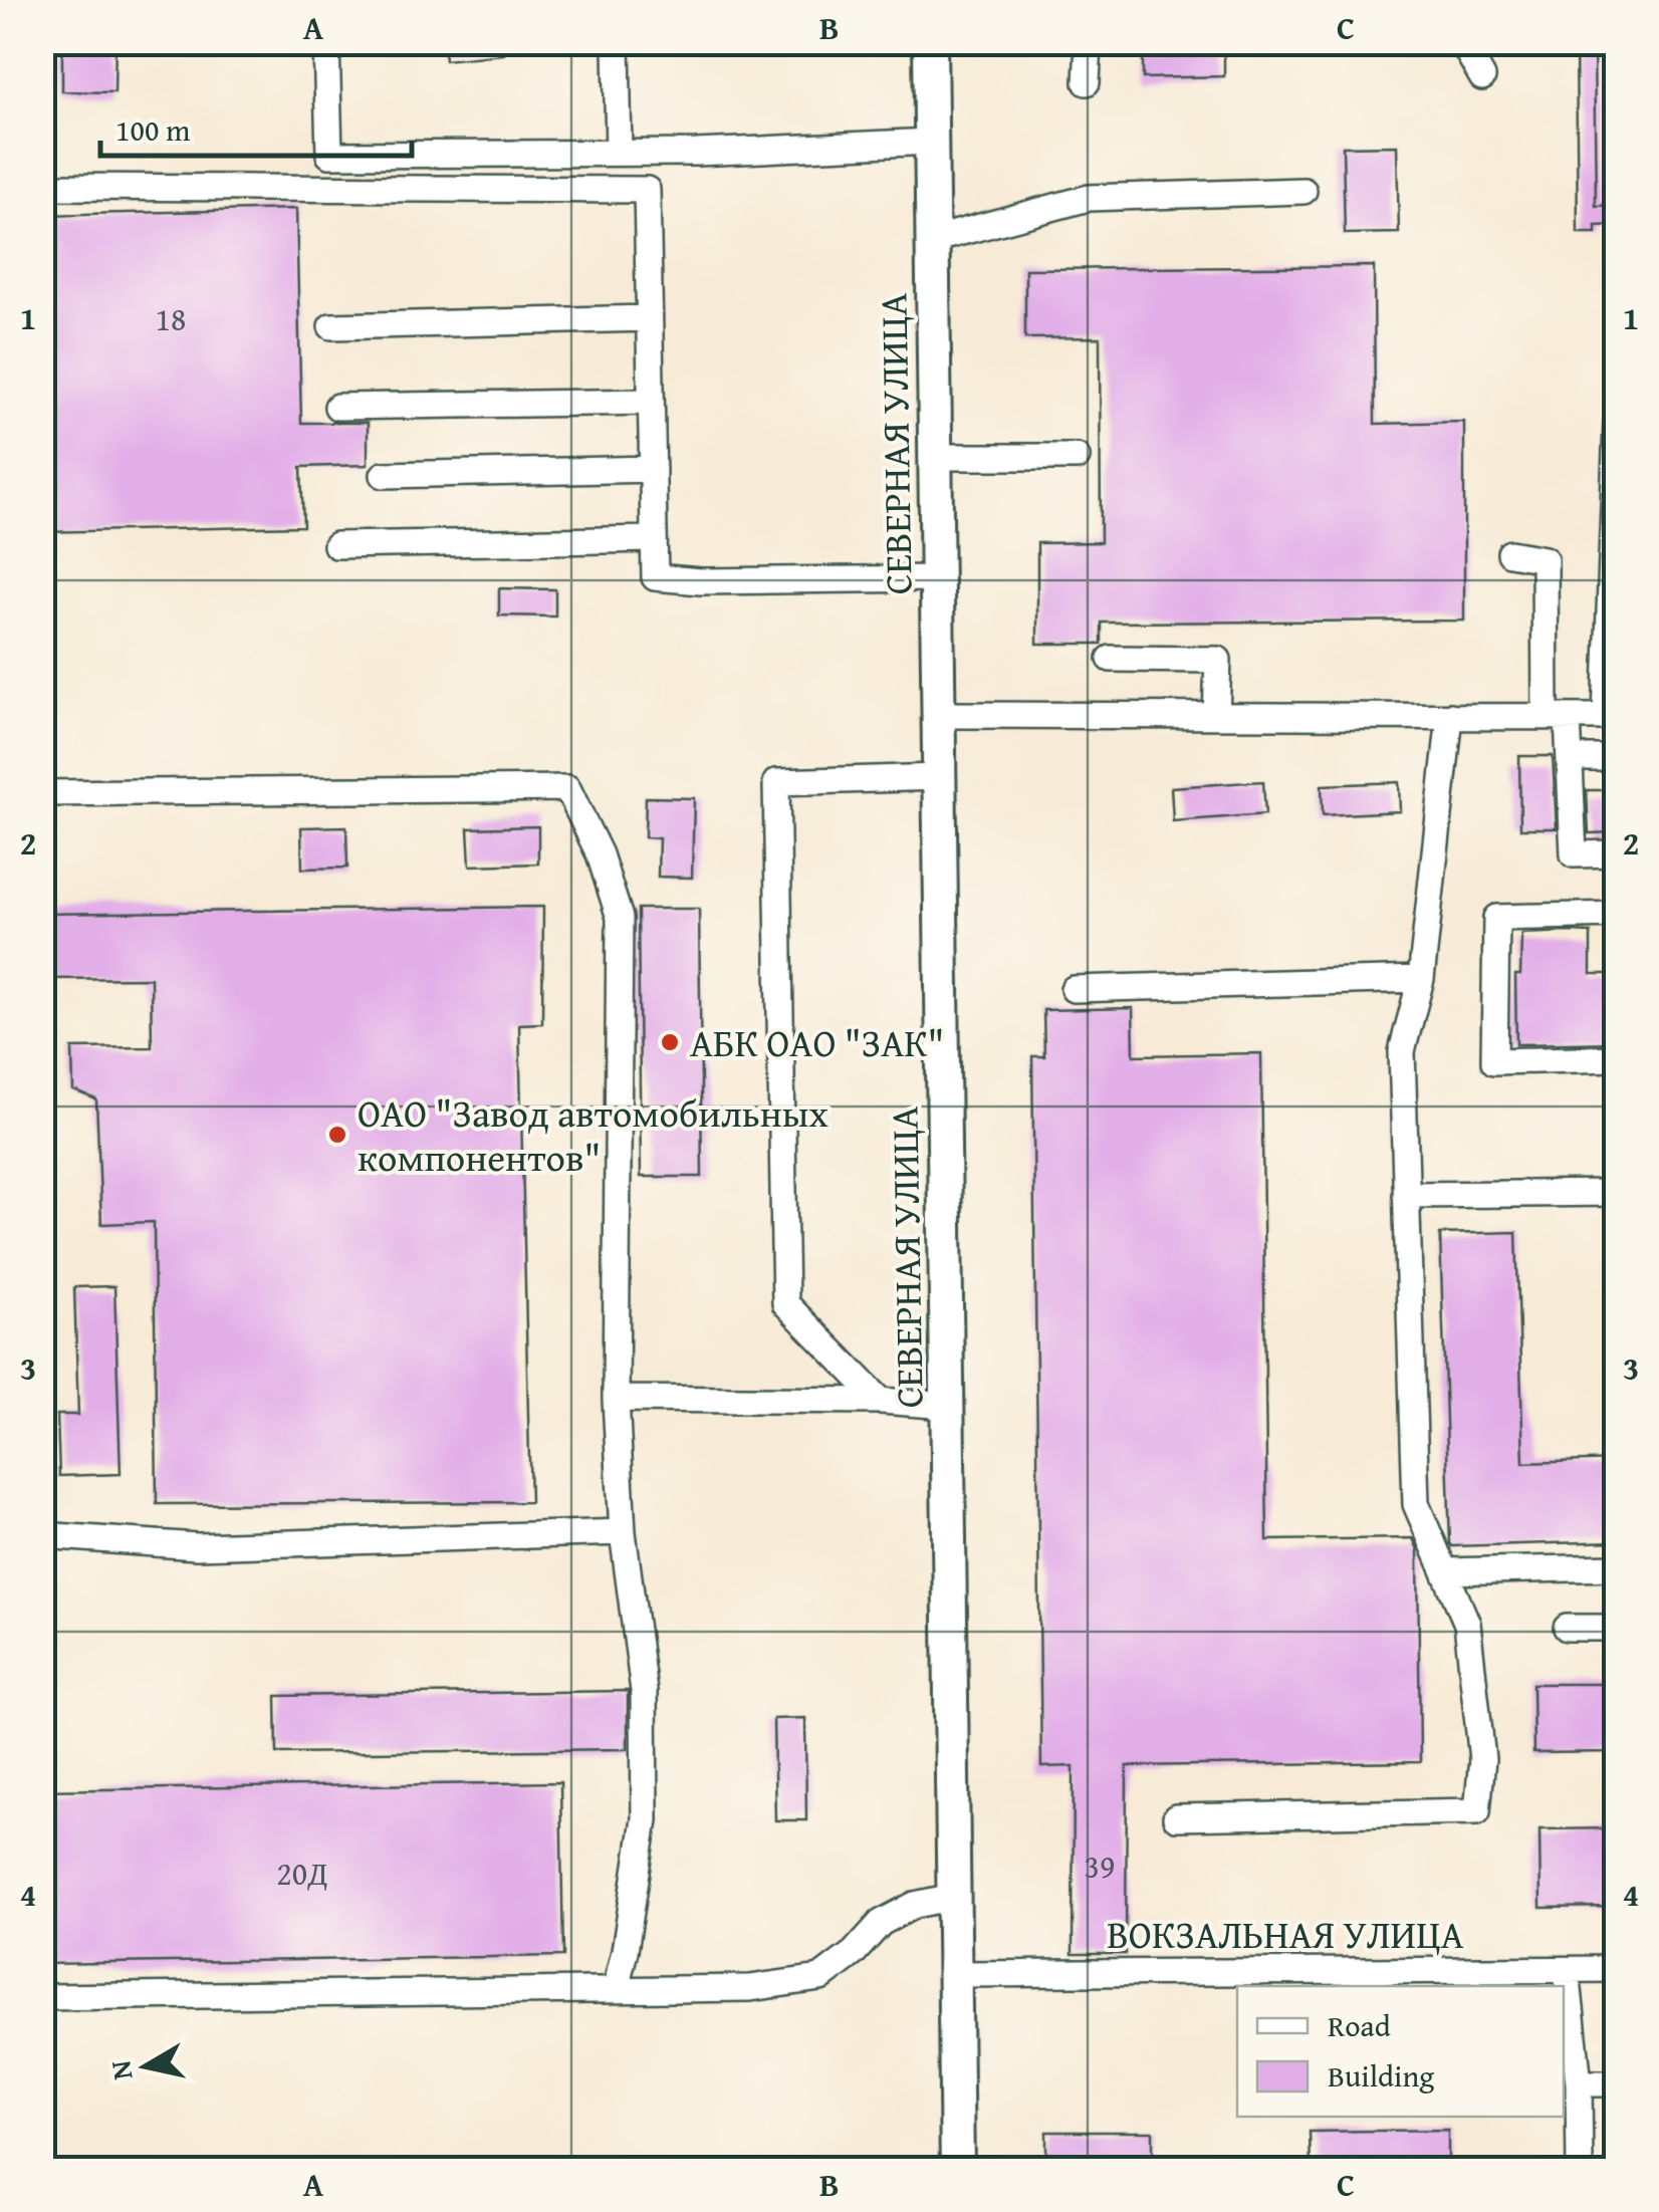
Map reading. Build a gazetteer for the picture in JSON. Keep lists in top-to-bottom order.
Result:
{
  "streets": {
    "main road": ["СЕВЕРНАЯ УЛИЦА"],
    "street": ["ВОКЗАЛЬНАЯ УЛИЦА"]
  },
  "crossings": [
    ["СЕВЕРНАЯ УЛИЦА", "ВОКЗАЛЬНАЯ УЛИЦА"]
  ],
  "places": ["АБК ОАО \"ЗАК\"", "ОАО \"Завод автомобильных компонентов\""],
  "house_numbers": ["18", "39", "20Д"],
  "legend": ["Road", "Building"],
  "scale_bar": "100 m",
  "north": "left",
  "grid": {
    "columns": ["A", "B", "C"],
    "rows": [
      "1",
      "2",
      "3",
      "4"
    ]
  }
}
